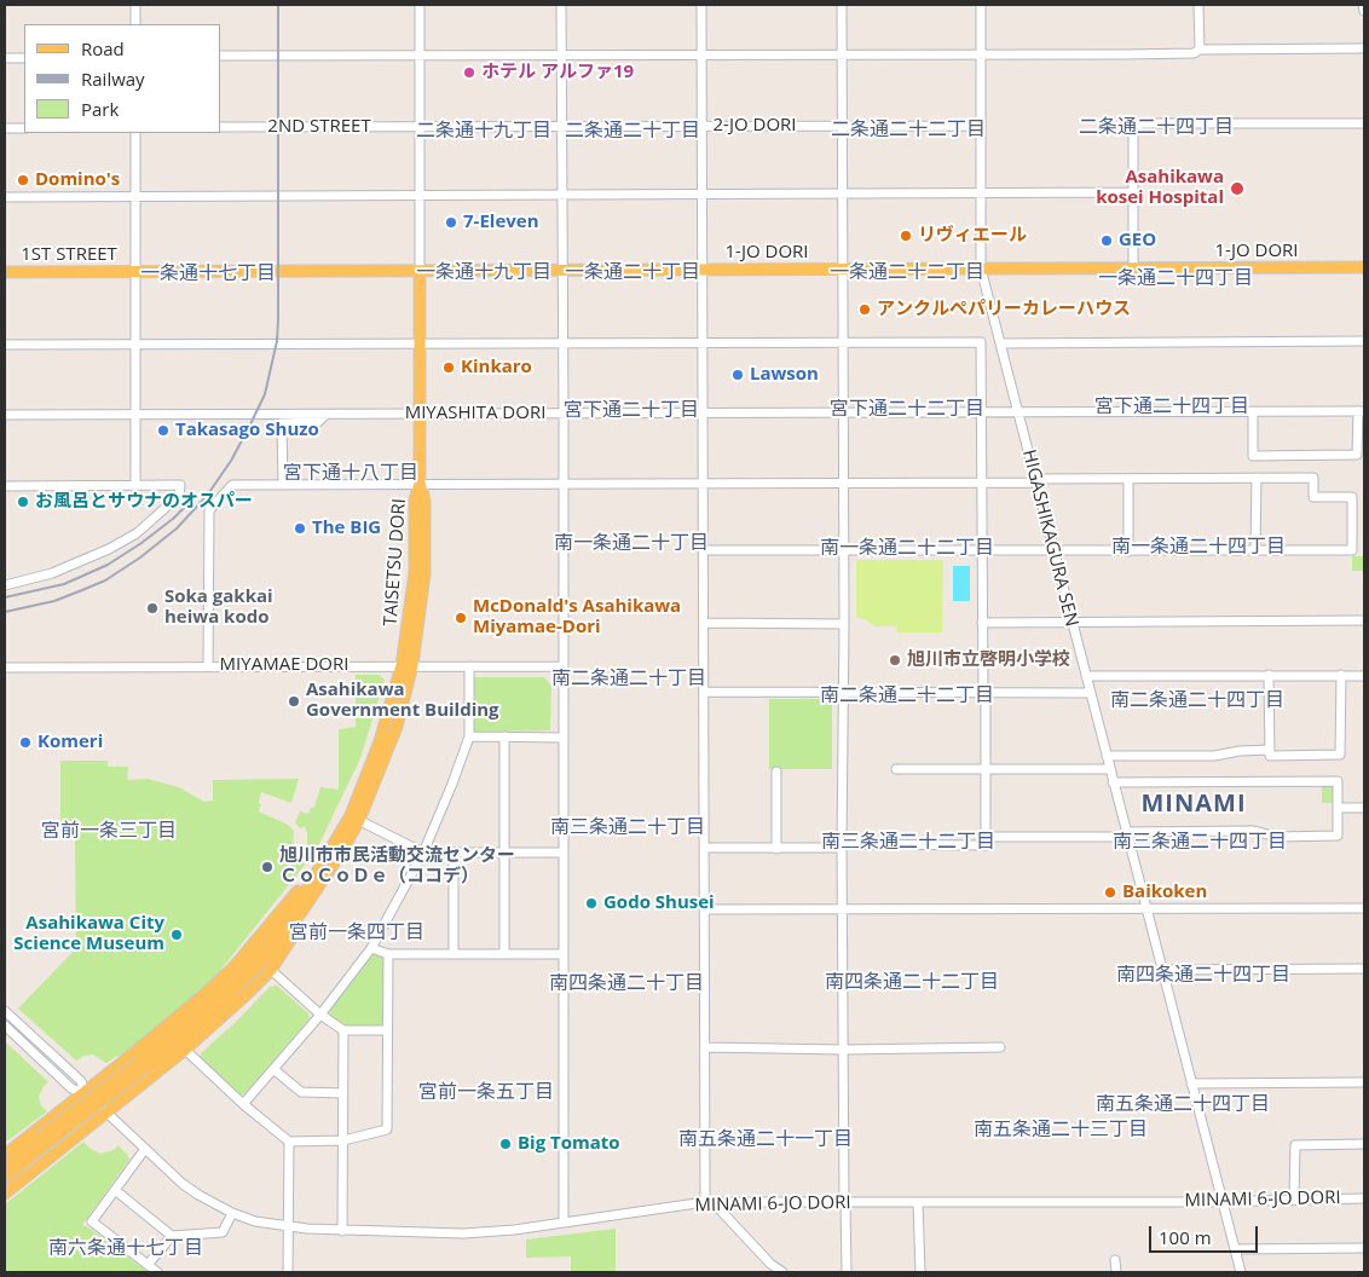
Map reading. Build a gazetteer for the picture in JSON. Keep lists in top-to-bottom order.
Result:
{
  "streets": {
    "main road": ["1-JO DORI", "1ST STREET", "TAISETSU DORI"],
    "street": [
      "2-JO DORI",
      "2ND STREET",
      "MIYASHITA DORI",
      "HIGASHIKAGURA SEN",
      "MIYAMAE DORI",
      "MINAMI 6-JO DORI"
    ]
  },
  "crossings": [
    ["2-JO DORI", "2ND STREET"],
    ["2-JO DORI", "HIGASHIKAGURA SEN"],
    ["2-JO DORI", "TAISETSU DORI"],
    ["2ND STREET", "TAISETSU DORI"],
    ["1-JO DORI", "1ST STREET"],
    ["1-JO DORI", "HIGASHIKAGURA SEN"],
    ["1-JO DORI", "TAISETSU DORI"],
    ["1ST STREET", "TAISETSU DORI"],
    ["MIYASHITA DORI", "HIGASHIKAGURA SEN"],
    ["MIYASHITA DORI", "TAISETSU DORI"],
    ["HIGASHIKAGURA SEN", "MINAMI 6-JO DORI"],
    ["TAISETSU DORI", "MIYAMAE DORI"]
  ],
  "districts": [
    "二条通二十四丁目",
    "二条通二十二丁目",
    "二条通十九丁目",
    "二条通二十丁目",
    "一条通十九丁目",
    "一条通二十丁目",
    "一条通二十二丁目",
    "一条通十七丁目",
    "一条通二十四丁目",
    "宮下通二十四丁目",
    "宮下通二十二丁目",
    "宮下通二十丁目",
    "宮下通十八丁目",
    "南一条通二十丁目",
    "南一条通二十四丁目",
    "南一条通二十二丁目",
    "南二条通二十丁目",
    "南二条通二十二丁目",
    "南二条通二十四丁目",
    "MINAMI",
    "南三条通二十丁目",
    "宮前一条三丁目",
    "南三条通二十二丁目",
    "南三条通二十四丁目",
    "宮前一条四丁目",
    "南四条通二十四丁目",
    "南四条通二十二丁目",
    "南四条通二十丁目",
    "宮前一条五丁目",
    "南五条通二十四丁目",
    "南五条通二十三丁目",
    "南五条通二十一丁目",
    "南六条通十七丁目"
  ],
  "places": [
    "ホテル アルファ19",
    "Domino's",
    "Asahikawa kosei Hospital",
    "7-Eleven",
    "リヴィエール",
    "GEO",
    "アンクルぺパリーカレーハウス",
    "Kinkaro",
    "Lawson",
    "Takasago Shuzo",
    "お風呂とサウナのオスパー",
    "The BIG",
    "Soka gakkai heiwa kodo",
    "McDonald's Asahikawa Miyamae-Dori",
    "旭川市立啓明小学校",
    "Asahikawa Government Building",
    "Komeri",
    "旭川市市民活動交流センター ＣｏＣｏＤｅ（ココデ）",
    "Baikoken",
    "Godo Shusei",
    "Asahikawa City Science Museum",
    "Big Tomato"
  ],
  "legend": ["Road", "Railway", "Park"],
  "scale_bar": "100 m"
}
